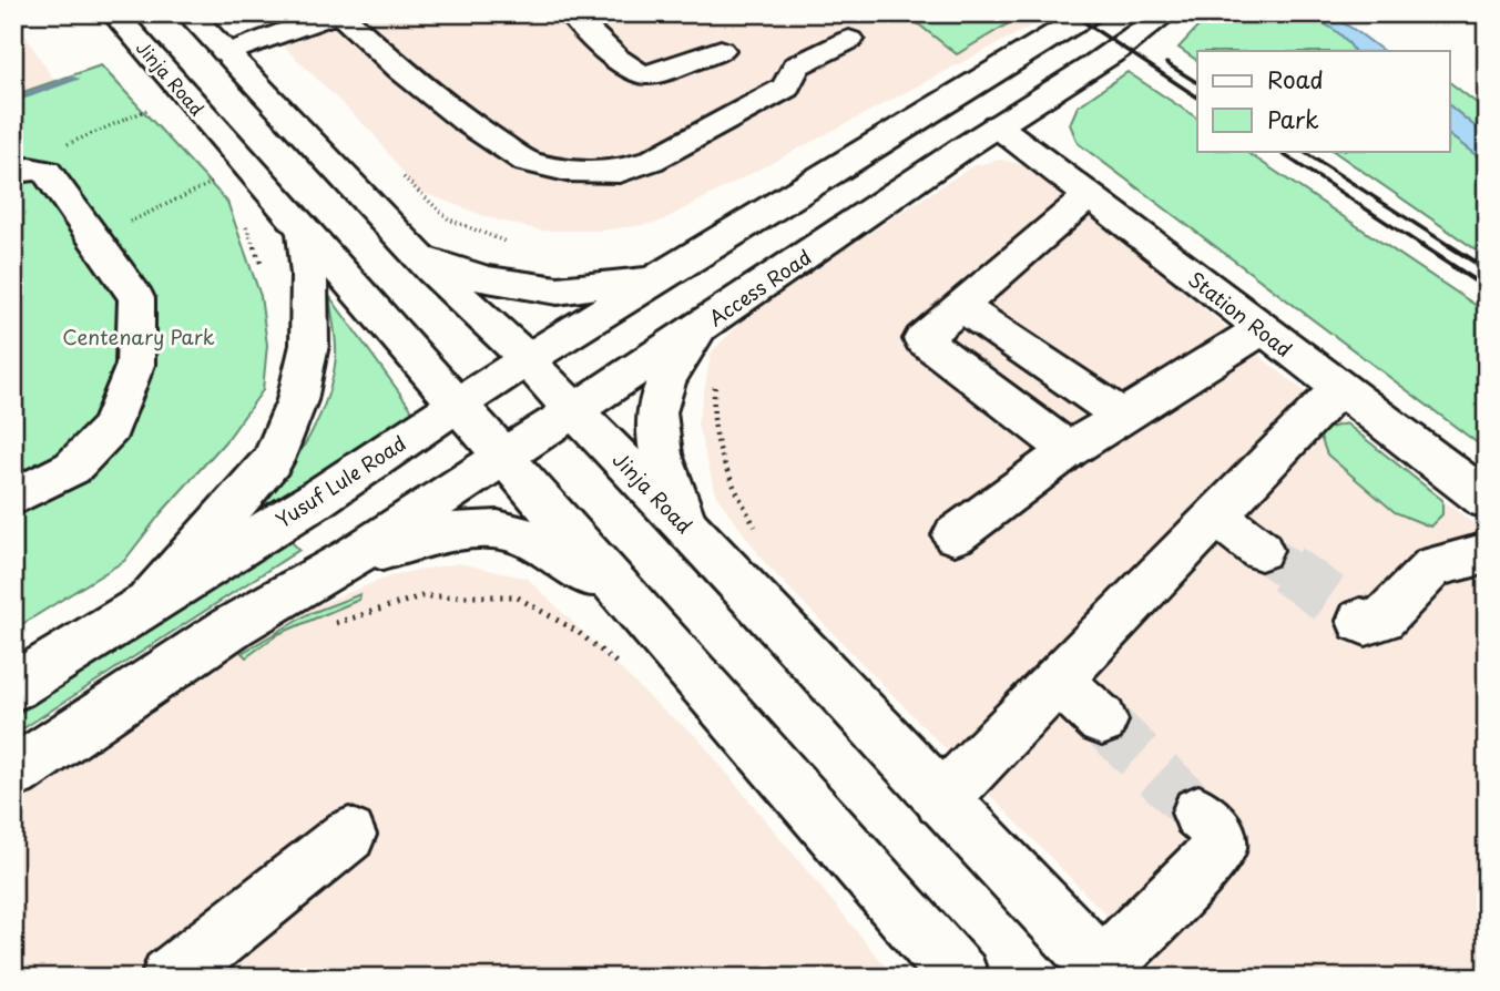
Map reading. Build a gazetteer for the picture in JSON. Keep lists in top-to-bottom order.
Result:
{
  "streets": {
    "main road": [
      "Jinja Road",
      "Access Road",
      "Station Road",
      "Yusuf Lule Road"
    ]
  },
  "crossings": [
    ["Jinja Road", "Access Road"],
    ["Jinja Road", "Yusuf Lule Road"],
    ["Access Road", "Station Road"]
  ],
  "parks": ["Centenary Park"],
  "legend": ["Road", "Park"]
}
